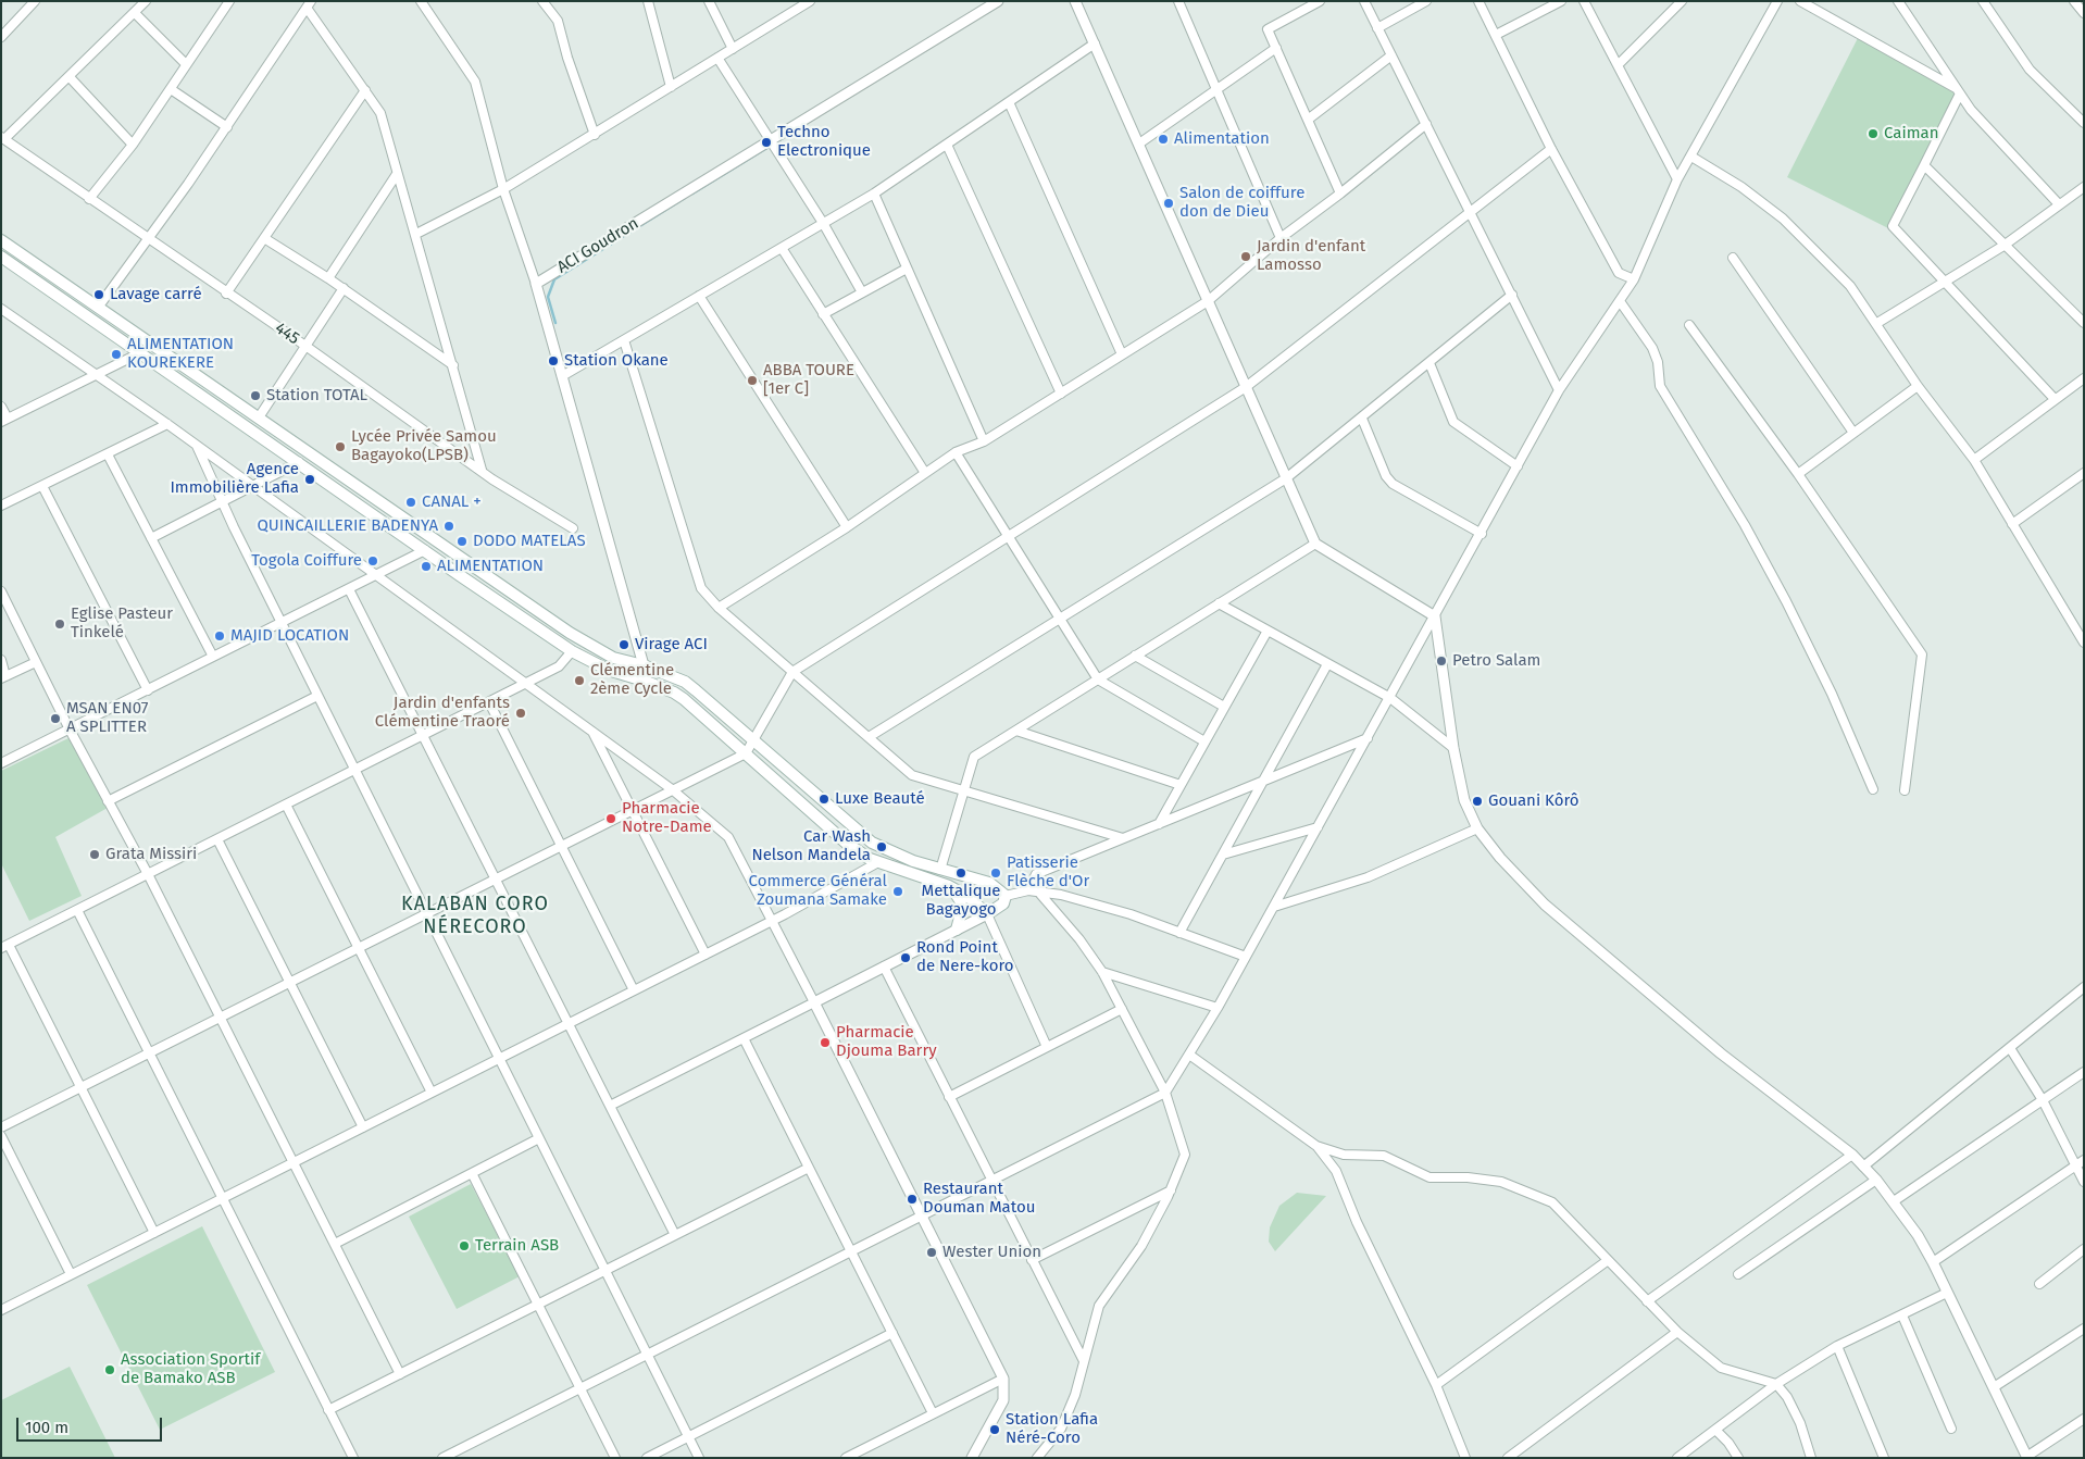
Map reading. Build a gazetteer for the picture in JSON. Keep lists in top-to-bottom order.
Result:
{
  "streets": {
    "street": ["ACI Goudron", "445"]
  },
  "districts": ["KALABAN CORO NÉRECORO"],
  "places": [
    "Caiman",
    "Alimentation",
    "Techno Electronique",
    "Salon de coiffure don de Dieu",
    "Jardin d'enfant Lamosso",
    "Lavage carré",
    "ALIMENTATION KOUREKERE",
    "Station Okane",
    "ABBA TOURE [1er C]",
    "Station TOTAL",
    "Lycée Privée Samou Bagayoko(LPSB)",
    "Agence Immobilière Lafia",
    "CANAL +",
    "QUINCAILLERIE BADENYA",
    "DODO MATELAS",
    "Togola Coiffure",
    "ALIMENTATION",
    "Eglise Pasteur Tinkelé",
    "MAJID LOCATION",
    "Virage ACI",
    "Petro Salam",
    "Clémentine 2ème Cycle",
    "Jardin d'enfants Clémentine Traoré",
    "MSAN EN07 A SPLITTER",
    "Luxe Beauté",
    "Gouani Kôrô",
    "Pharmacie Notre-Dame",
    "Car Wash Nelson Mandela",
    "Grata Missiri",
    "Mettalique Bagayogo",
    "Patisserie Flèche d'Or",
    "Commerce Général Zoumana Samake",
    "Rond Point de Nere-koro",
    "Pharmacie Djouma Barry",
    "Restaurant Douman Matou",
    "Terrain ASB",
    "Wester Union",
    "Association Sportif de Bamako ASB",
    "Station Lafia Néré-Coro"
  ],
  "scale_bar": "100 m"
}
